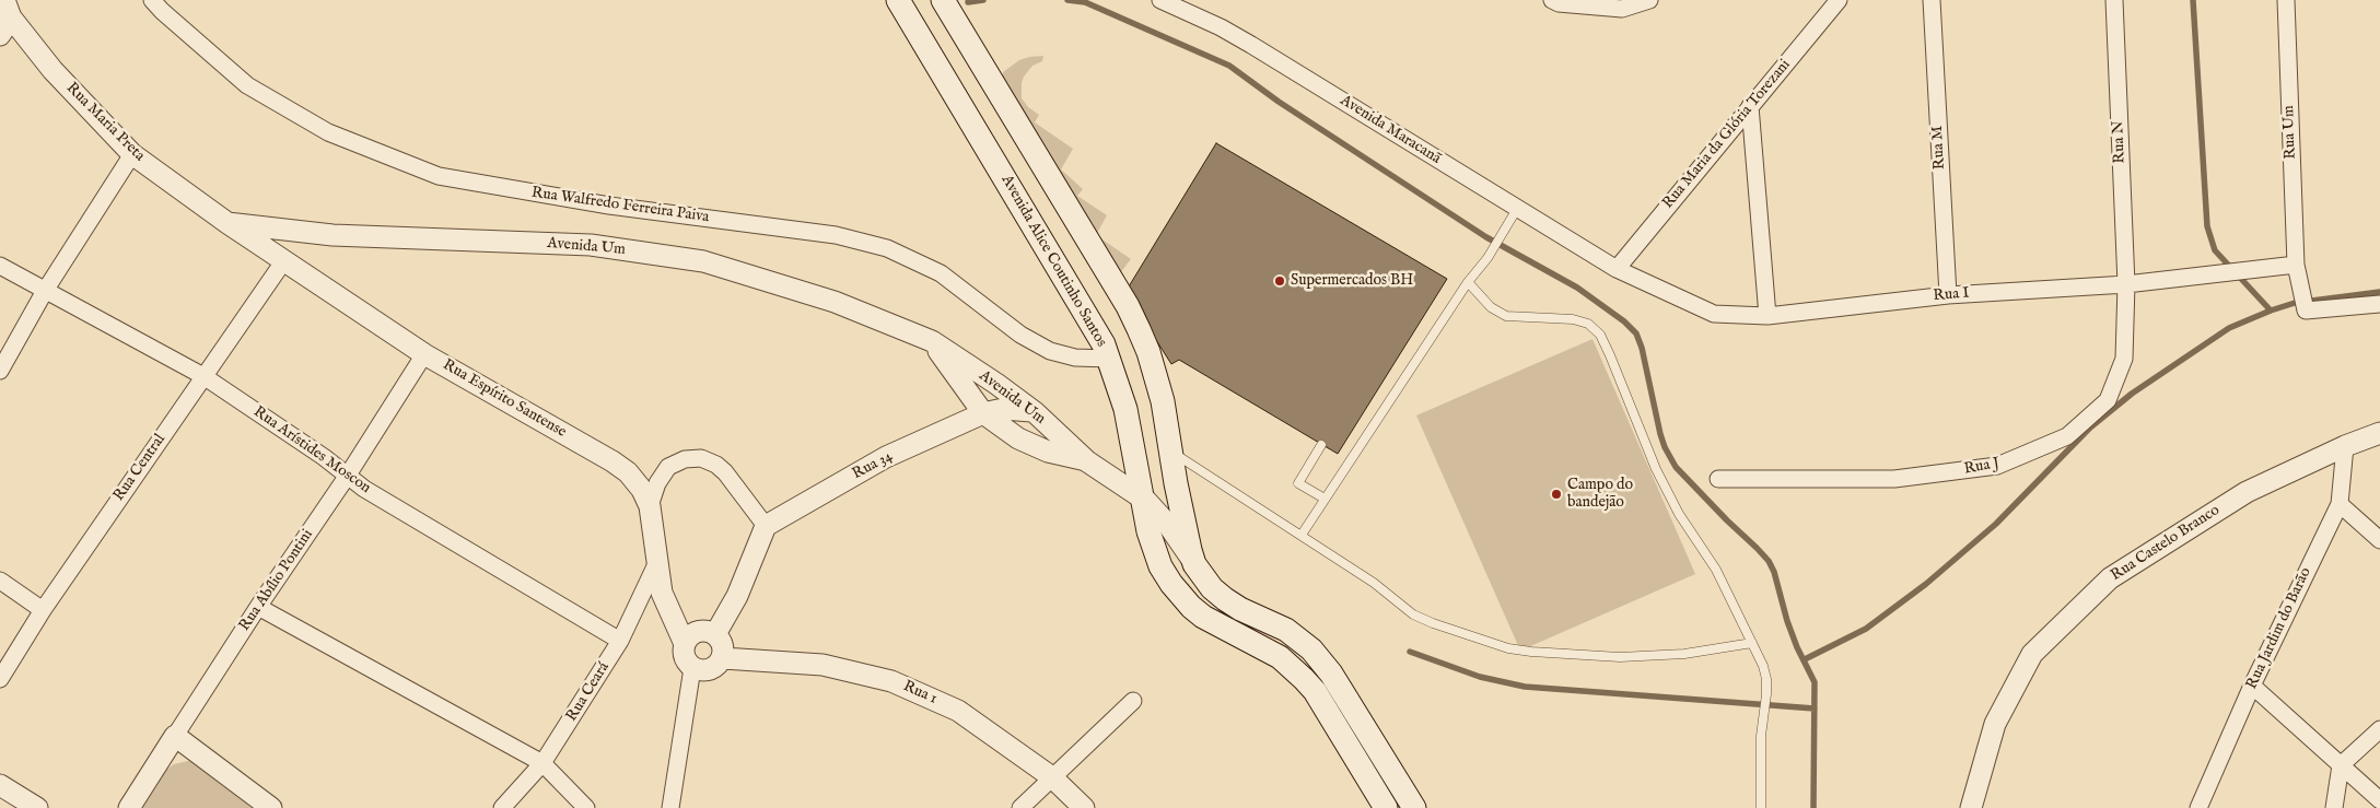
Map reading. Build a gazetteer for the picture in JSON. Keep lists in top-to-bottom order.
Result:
{
  "streets": {
    "main road": ["Avenida Alice Coutinho Santos"],
    "street": [
      "Rua Maria Preta",
      "Avenida Maracanã",
      "Rua Um",
      "Rua Maria da Glória Torezani",
      "Rua N",
      "Rua M",
      "Rua Walfredo Ferreira Paiva",
      "Avenida Um",
      "Rua I",
      "Rua Espírito Santense",
      "Rua Arístides Moscon",
      "Rua 34",
      "Rua J",
      "Rua Central",
      "Rua Castelo Branco",
      "Rua Abílio Pontini",
      "Rua Jardim do Barão",
      "Rua Ceará",
      "Rua 1"
    ]
  },
  "crossings": [
    ["Rua Maria Preta", "Avenida Um"],
    ["Rua Maria Preta", "Rua Espírito Santense"],
    ["Avenida Maracanã", "Rua Maria da Glória Torezani"],
    ["Avenida Maracanã", "Rua I"],
    ["Rua Um", "Rua I"],
    ["Rua Maria da Glória Torezani", "Rua I"],
    ["Rua N", "Rua I"],
    ["Rua N", "Rua J"],
    ["Rua M", "Rua I"],
    ["Rua Walfredo Ferreira Paiva", "Avenida Alice Coutinho Santos"],
    ["Avenida Um", "Avenida Alice Coutinho Santos"],
    ["Avenida Um", "Rua Espírito Santense"],
    ["Avenida Um", "Rua 34"],
    ["Rua I", "Rua J"],
    ["Rua Espírito Santense", "Rua Central"],
    ["Rua Espírito Santense", "Rua Abílio Pontini"],
    ["Rua Espírito Santense", "Rua Ceará"],
    ["Rua Espírito Santense", "Rua 1"],
    ["Rua Arístides Moscon", "Rua Central"],
    ["Rua Arístides Moscon", "Rua Abílio Pontini"],
    ["Rua Arístides Moscon", "Rua Ceará"],
    ["Rua Castelo Branco", "Rua Jardim do Barão"]
  ],
  "places": ["Supermercados BH", "Campo do bandejão"]
}
